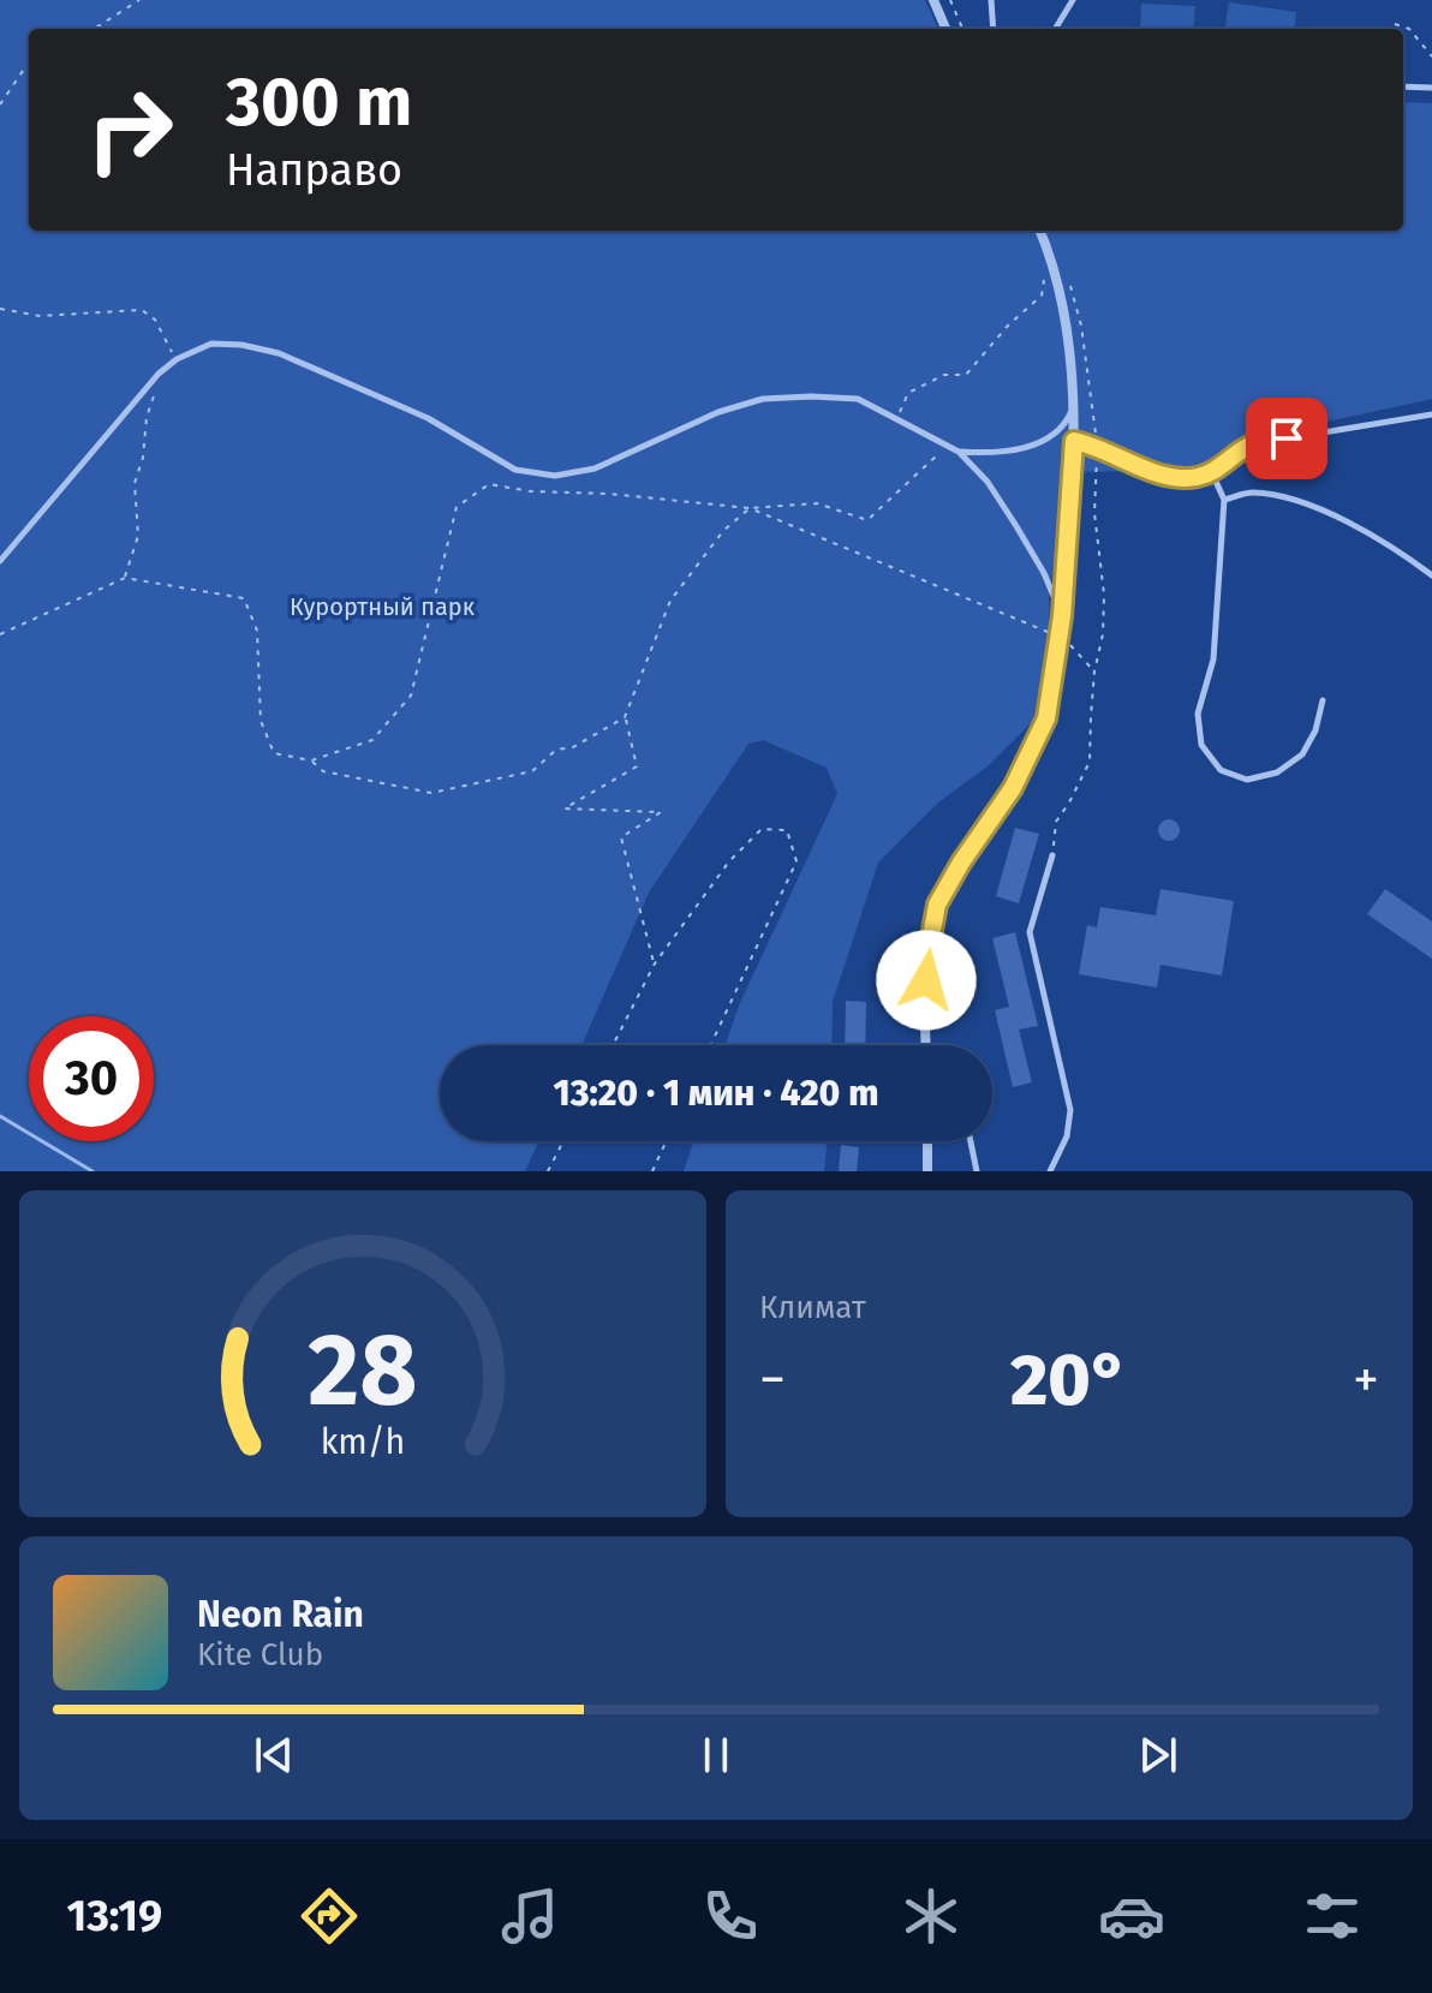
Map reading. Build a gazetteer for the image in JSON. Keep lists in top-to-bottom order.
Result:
{
  "parks": ["Курортный парк"],
  "page": {
    "turn": ["300 m", "Направо"],
    "limit": "30",
    "trip": "13:20 · 1 мин · 420 m",
    "tile": "Климат",
    "heat": ["−", "20°", "+"],
    "song": ["Neon Rain", "Kite Club"],
    "tabs": "13:19",
    "gauge": ["28", "km/h"]
  }
}
